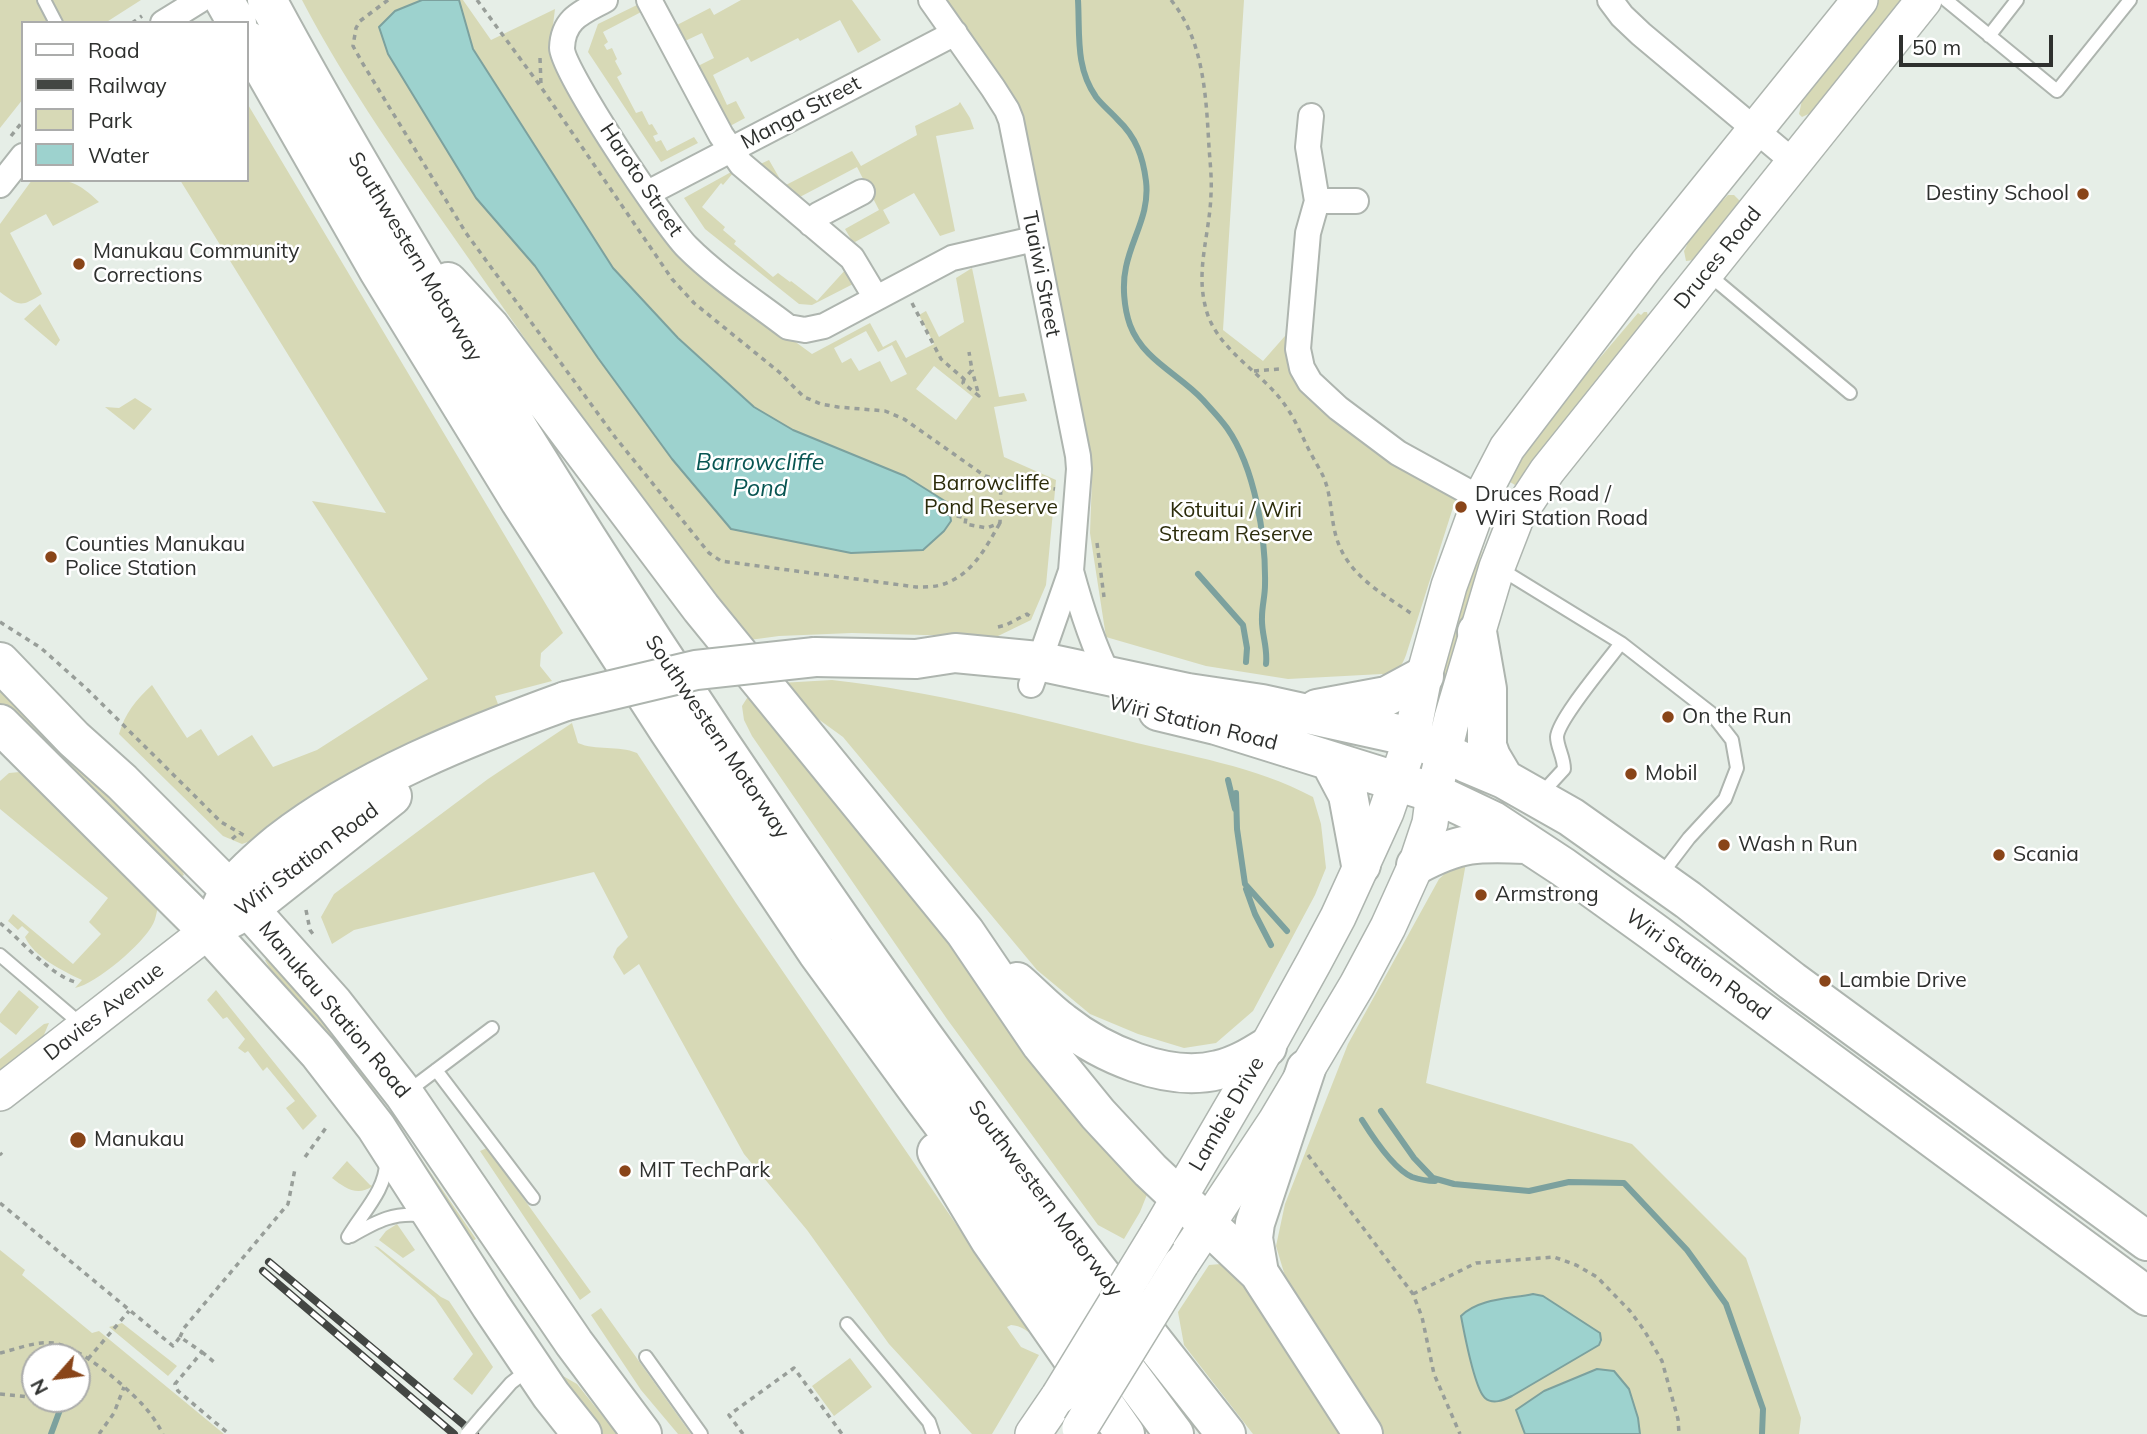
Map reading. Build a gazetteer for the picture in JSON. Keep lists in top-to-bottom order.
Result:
{
  "streets": {
    "main road": [
      "Southwestern Motorway",
      "Druces Road",
      "Wiri Station Road",
      "Manukau Station Road",
      "Davies Avenue",
      "Lambie Drive"
    ],
    "street": ["Manga Street", "Haroto Street", "Tuaiwi Street"]
  },
  "crossings": [
    ["Manga Street", "Haroto Street"],
    ["Manga Street", "Tuaiwi Street"],
    ["Haroto Street", "Tuaiwi Street"],
    ["Druces Road", "Wiri Station Road"],
    ["Druces Road", "Lambie Drive"],
    ["Tuaiwi Street", "Wiri Station Road"],
    ["Wiri Station Road", "Manukau Station Road"],
    ["Wiri Station Road", "Davies Avenue"],
    ["Wiri Station Road", "Lambie Drive"],
    ["Manukau Station Road", "Davies Avenue"]
  ],
  "water": ["Barrowcliffe Pond"],
  "parks": ["Barrowcliffe Pond Reserve", "Kōtuitui / Wiri Stream Reserve"],
  "places": [
    "Destiny School",
    "Manukau Community Corrections",
    "Druces Road / Wiri Station Road",
    "Counties Manukau Police Station",
    "On the Run",
    "Mobil",
    "Wash n Run",
    "Scania",
    "Armstrong",
    "Lambie Drive",
    "Manukau",
    "MIT TechPark"
  ],
  "legend": [
    "Road",
    "Railway",
    "Park",
    "Water"
  ],
  "scale_bar": "50 m",
  "north": "bottom left"
}
